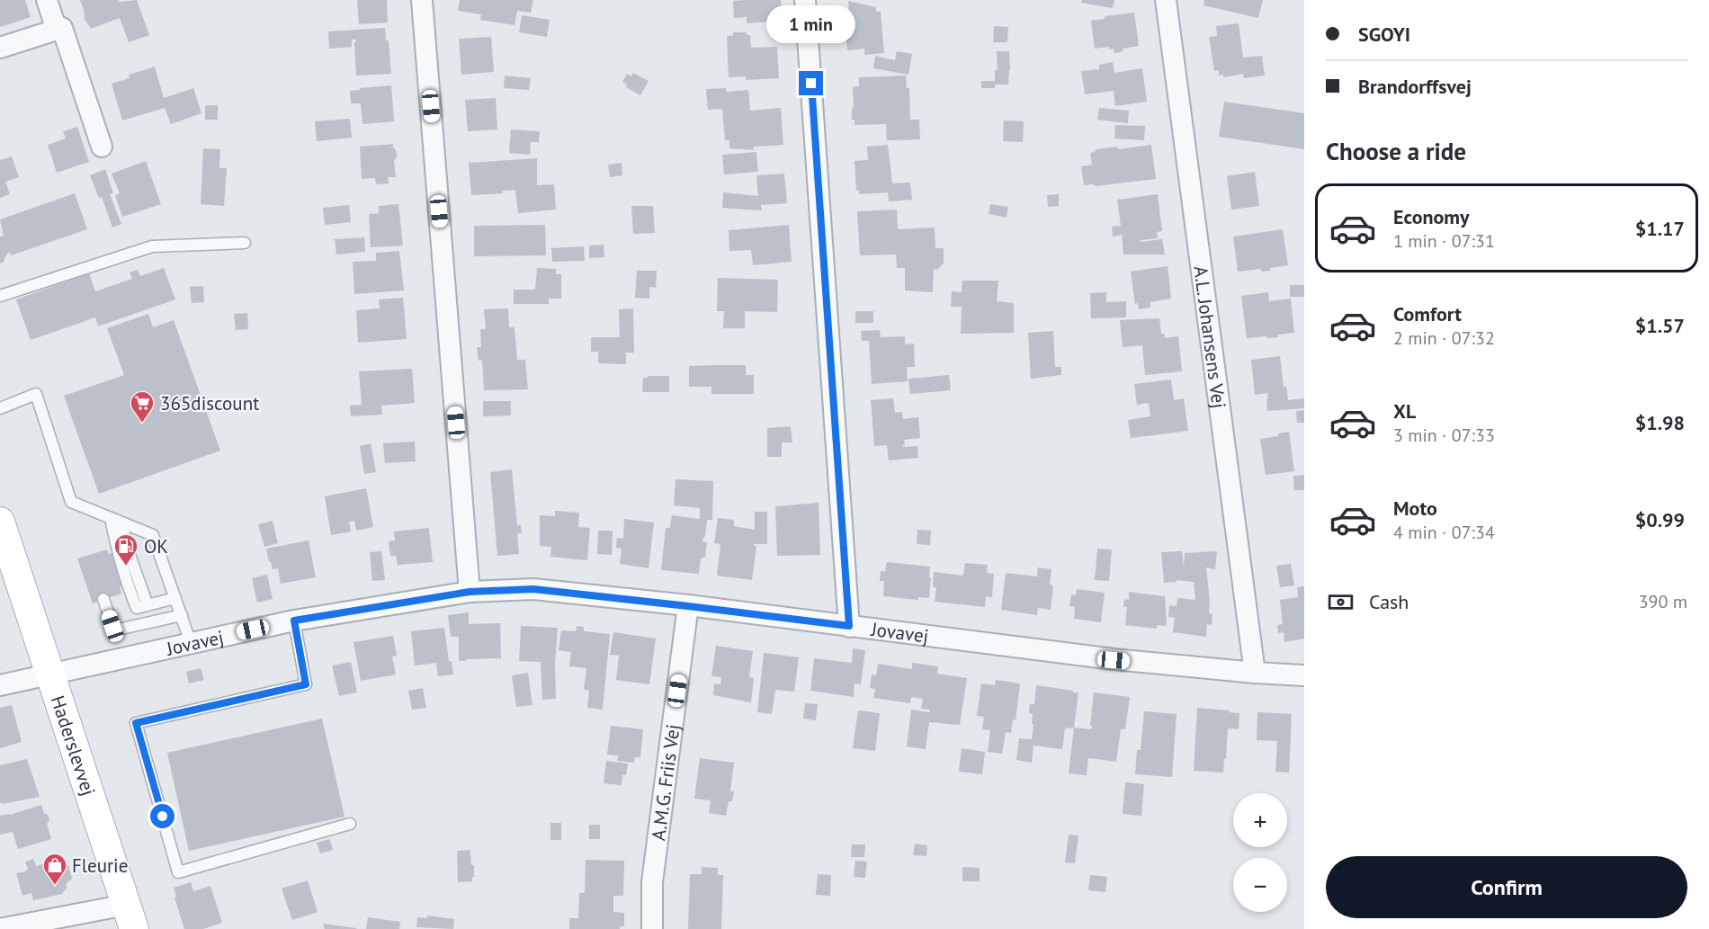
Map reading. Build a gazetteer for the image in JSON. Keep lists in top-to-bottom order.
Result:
{
  "streets": {
    "street": [
      "A.L. Johansens Vej",
      "Jovavej",
      "Haderslevvej",
      "A.M.G. Friis Vej"
    ]
  },
  "crossings": [
    ["A.L. Johansens Vej", "Jovavej"],
    ["Jovavej", "Haderslevvej"],
    ["Jovavej", "A.M.G. Friis Vej"]
  ],
  "places": {
    "supermarket": ["365discount"],
    "fuel station": ["OK"],
    "shop": ["Fleurie"]
  },
  "page": {
    "banner": ["SGOYI", "Brandorffsvej"],
    "bubble": "1 min",
    "heading": "Choose a ride",
    "list": [
      {
        "name": "Economy",
        "note": "1 min · 07:31",
        "value": "$1.17"
      },
      {
        "name": "Comfort",
        "note": "2 min · 07:32",
        "value": "$1.57"
      },
      {
        "name": "XL",
        "note": "3 min · 07:33",
        "value": "$1.98"
      },
      {
        "name": "Moto",
        "note": "4 min · 07:34",
        "value": "$0.99"
      }
    ],
    "pay": ["Cash", "390 m"],
    "map_buttons": ["+", "−"],
    "buttons": "Confirm"
  }
}
